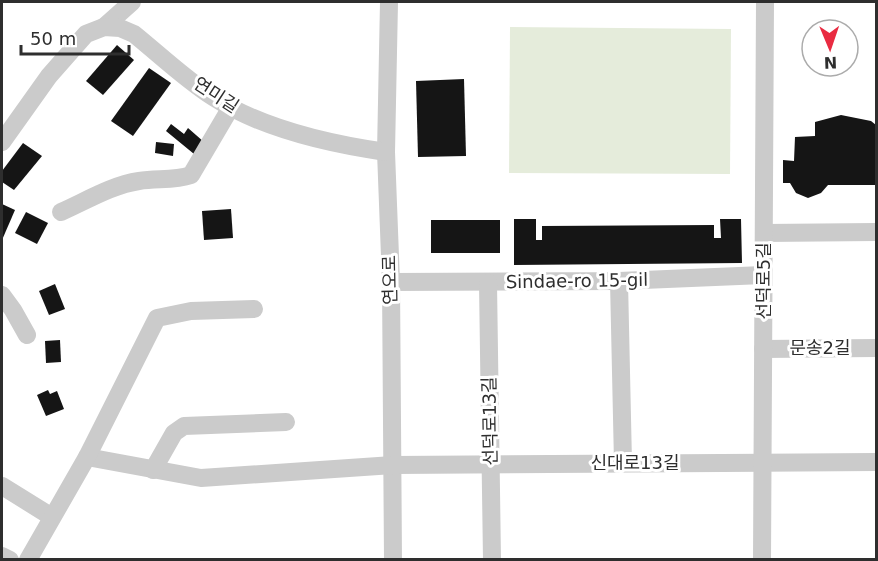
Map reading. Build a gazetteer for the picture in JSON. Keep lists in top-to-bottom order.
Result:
{
  "streets": {
    "street": [
      "연미길",
      "연오로",
      "Sindae-ro 15-gil",
      "선덕로5길",
      "문송2길",
      "선덕로13길",
      "신대로13길"
    ]
  },
  "crossings": [
    ["연미길", "연오로"],
    ["연오로", "Sindae-ro 15-gil"],
    ["연오로", "신대로13길"],
    ["Sindae-ro 15-gil", "선덕로5길"],
    ["Sindae-ro 15-gil", "선덕로13길"],
    ["선덕로5길", "문송2길"],
    ["선덕로5길", "신대로13길"],
    ["선덕로13길", "신대로13길"]
  ],
  "scale_bar": "50 m",
  "north": "bottom"
}
